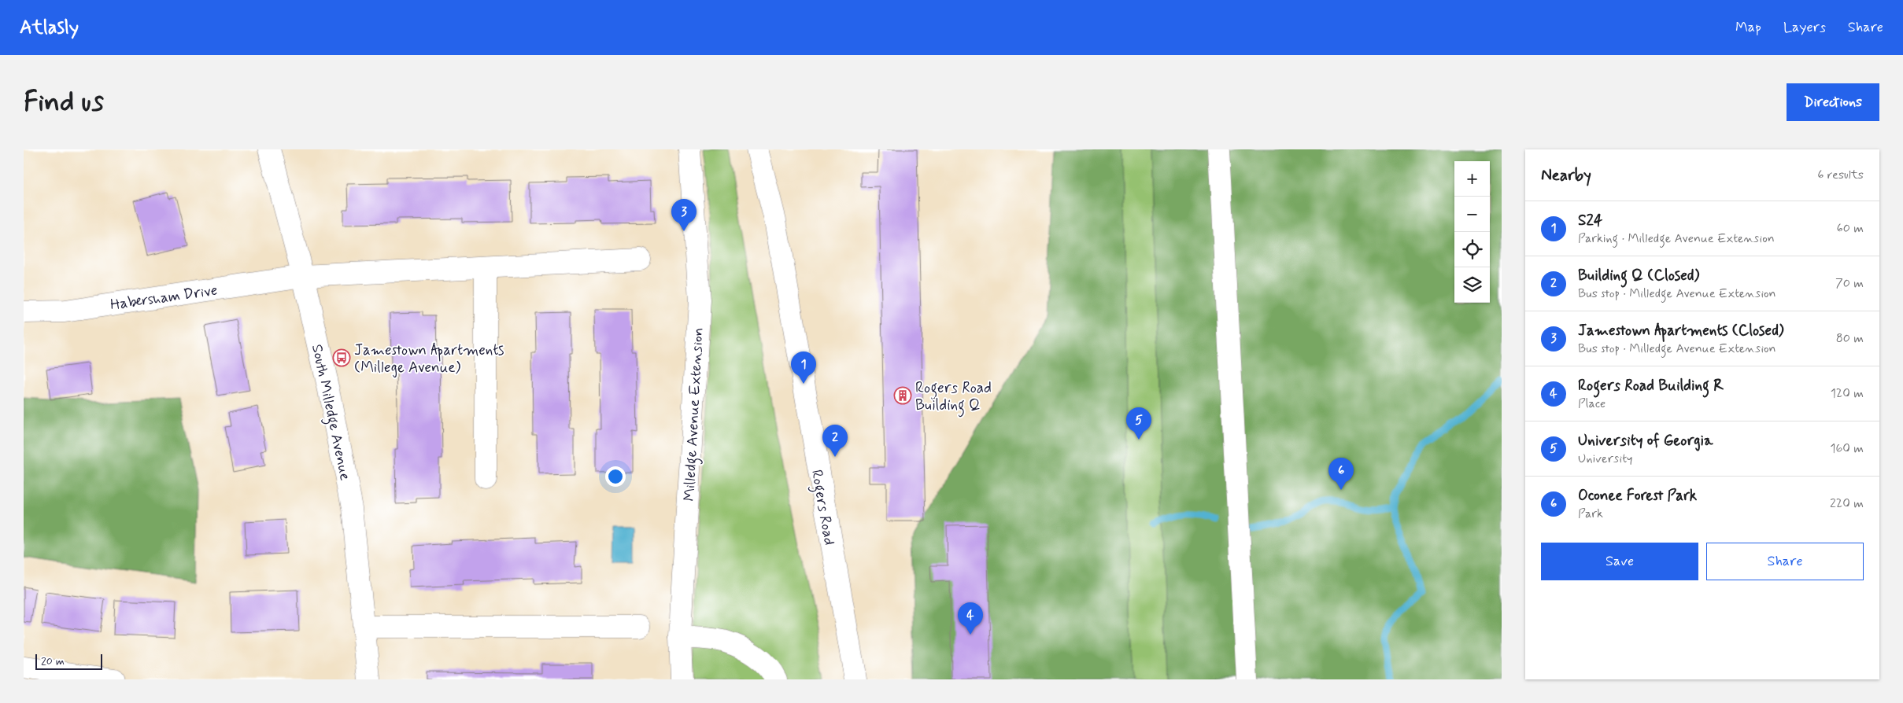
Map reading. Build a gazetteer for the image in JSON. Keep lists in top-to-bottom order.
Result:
{
  "streets": {
    "street": [
      "Habersham Drive",
      "South Milledge Avenue",
      "Milledge Avenue Extension",
      "Rogers Road"
    ]
  },
  "crossings": [
    ["Habersham Drive", "South Milledge Avenue"]
  ],
  "places": {
    "bus stop": ["Jamestown Apartments (Millege Avenue)"],
    "building": ["Rogers Road Building Q"]
  },
  "scale_bar": "20 m",
  "page": {
    "header": "Atlasly",
    "nav": ["Map", "Layers", "Share"],
    "buttons": [
      "Directions",
      ["Save", "Share"]
    ],
    "title": "Find us",
    "heading": ["Nearby", "6 results"],
    "map_buttons": ["+", "−"],
    "pins": [
      "3",
      "1",
      "5",
      "2",
      "6",
      "4"
    ],
    "list": [
      {
        "mark": "1",
        "name": "S24",
        "note": "Parking · Milledge Avenue Extension",
        "value": "60 m"
      },
      {
        "mark": "2",
        "name": "Building Q (Closed)",
        "note": "Bus stop · Milledge Avenue Extension",
        "value": "70 m"
      },
      {
        "mark": "3",
        "name": "Jamestown Apartments (Closed)",
        "note": "Bus stop · Milledge Avenue Extension",
        "value": "80 m"
      },
      {
        "mark": "4",
        "name": "Rogers Road Building R",
        "note": "Place",
        "value": "120 m"
      },
      {
        "mark": "5",
        "name": "University of Georgia",
        "note": "University",
        "value": "160 m"
      },
      {
        "mark": "6",
        "name": "Oconee Forest Park",
        "note": "Park",
        "value": "220 m"
      }
    ],
    "scale": "20 m"
  }
}
